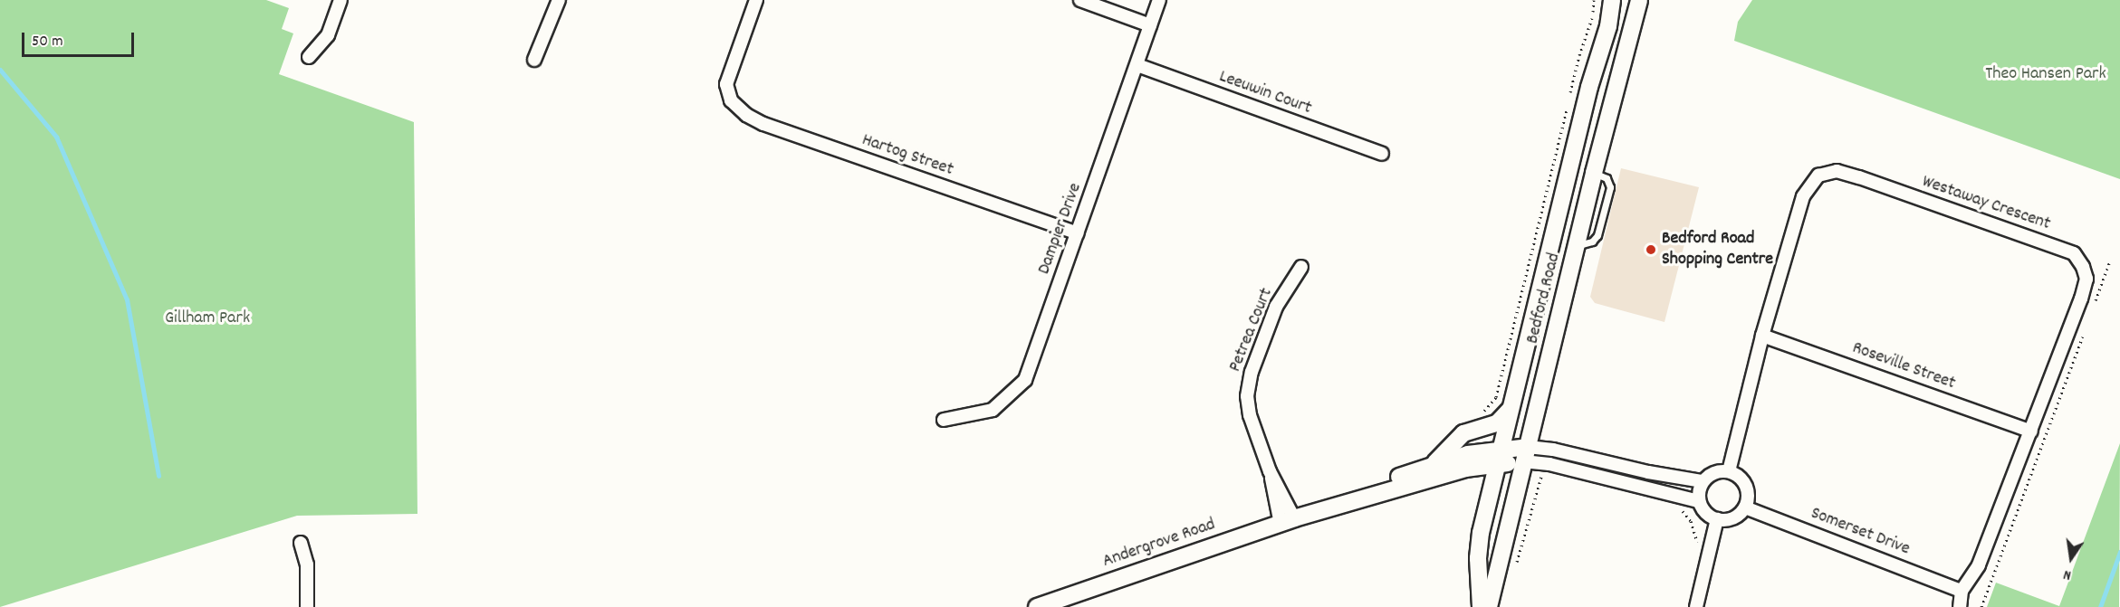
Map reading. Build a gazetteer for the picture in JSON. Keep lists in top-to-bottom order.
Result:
{
  "streets": {
    "street": [
      "Leeuwin Court",
      "Hartog Street",
      "Westaway Crescent",
      "Dampier Drive",
      "Bedford Road",
      "Petrea Court",
      "Roseville Street",
      "Somerset Drive",
      "Andergrove Road"
    ]
  },
  "crossings": [
    ["Leeuwin Court", "Dampier Drive"],
    ["Hartog Street", "Dampier Drive"],
    ["Westaway Crescent", "Roseville Street"],
    ["Westaway Crescent", "Somerset Drive"],
    ["Bedford Road", "Andergrove Road"],
    ["Petrea Court", "Andergrove Road"]
  ],
  "parks": ["Theo Hansen Park", "Gillham Park"],
  "places": ["Bedford Road Shopping Centre"],
  "scale_bar": "50 m",
  "north": "bottom"
}
